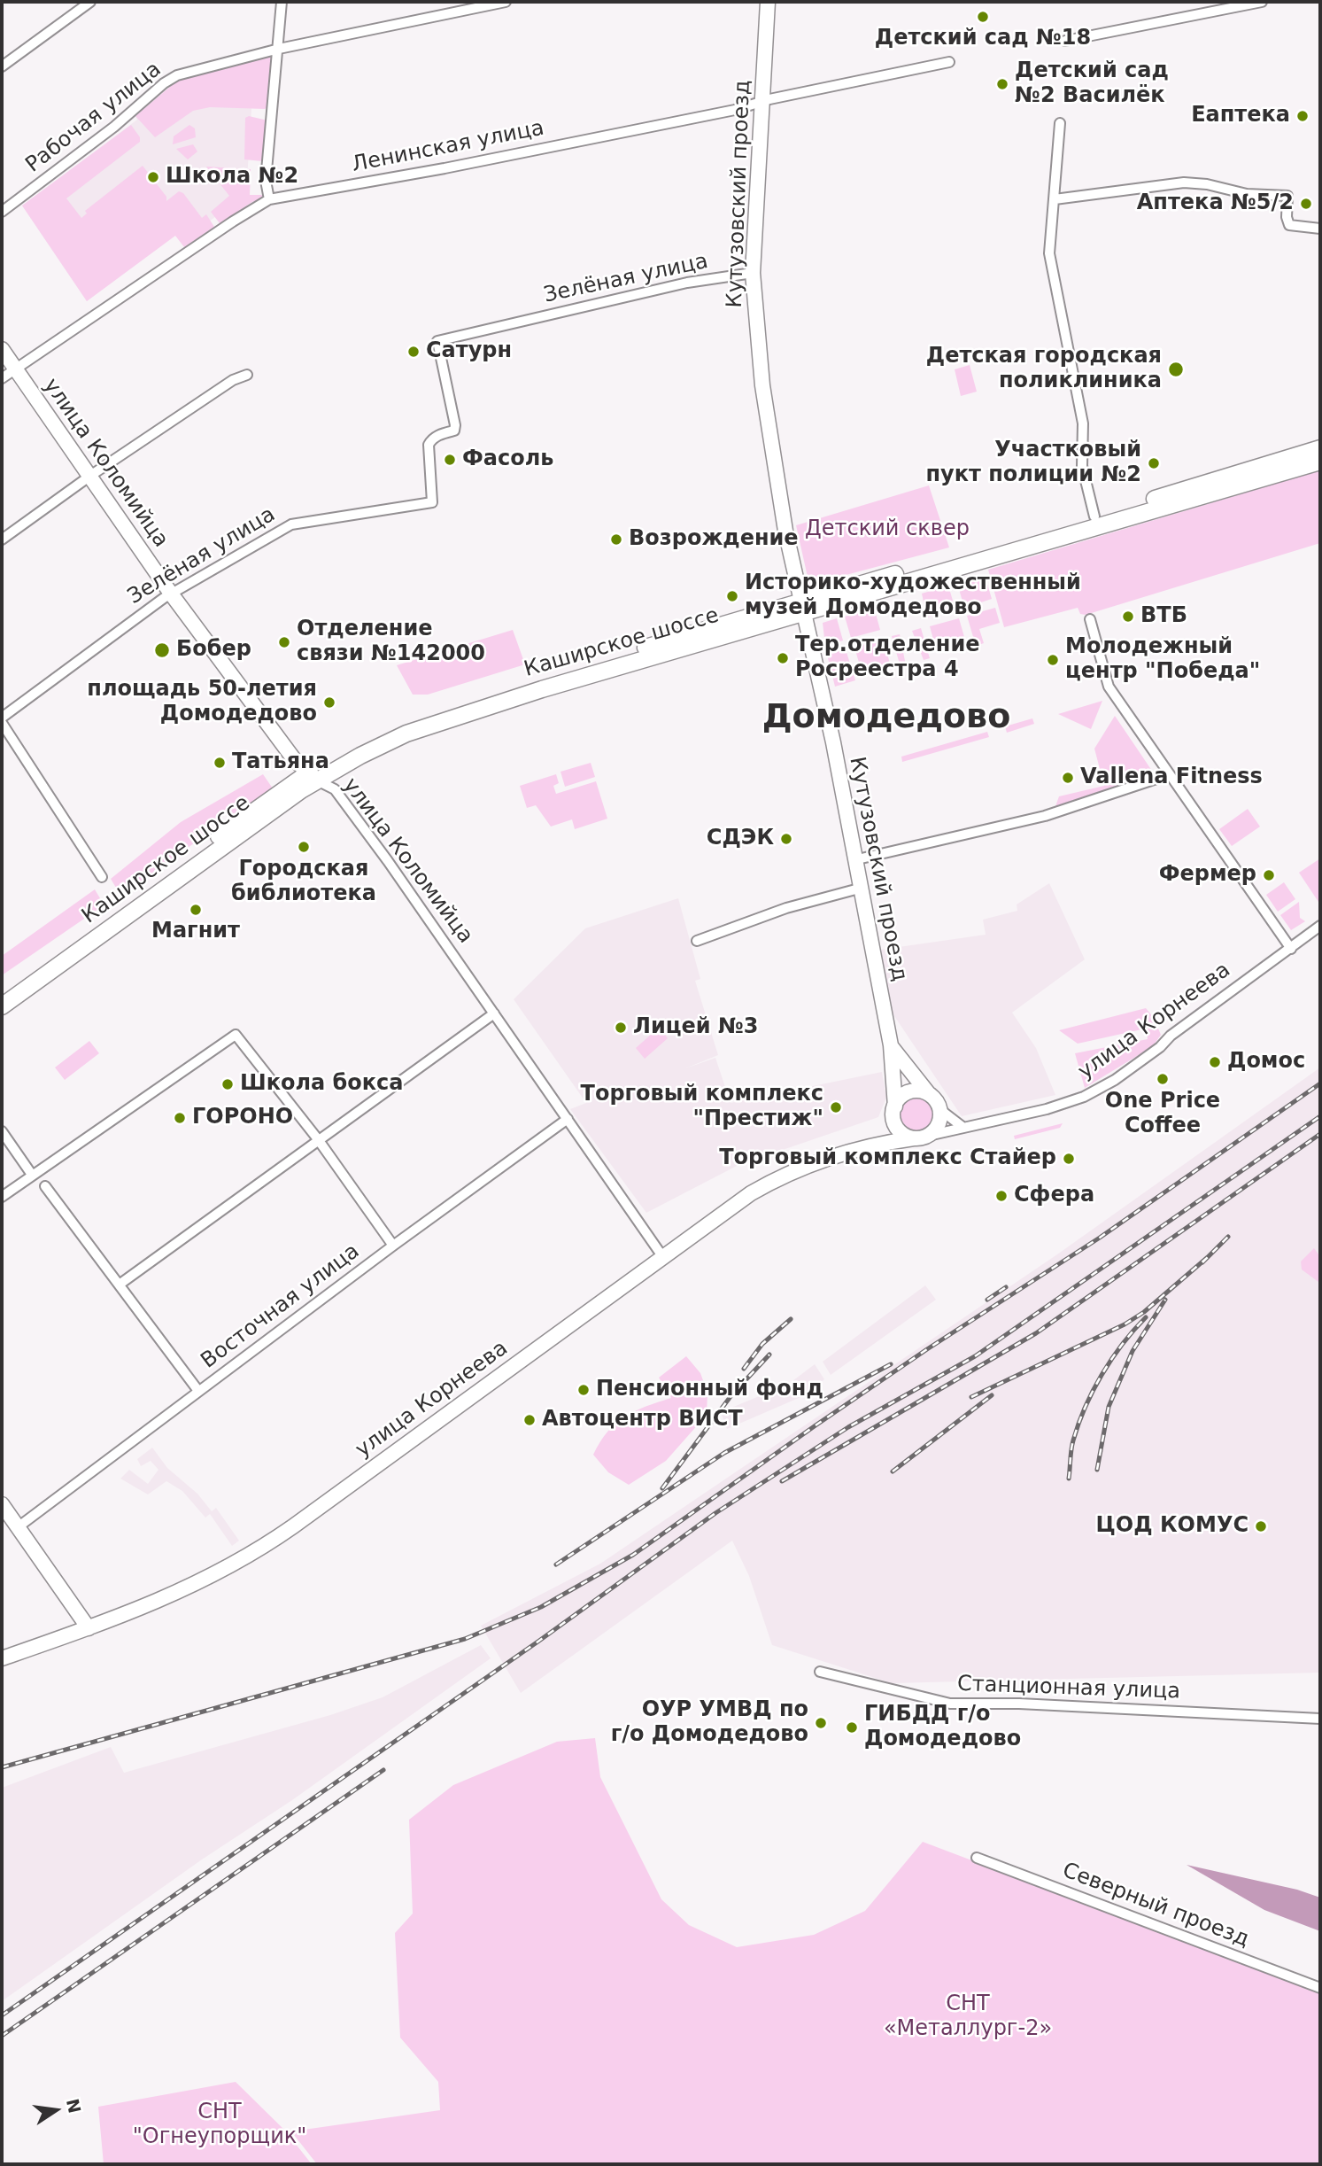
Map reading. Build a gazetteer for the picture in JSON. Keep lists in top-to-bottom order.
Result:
{
  "streets": {
    "main road": ["Каширское шоссе"],
    "street": [
      "Рабочая улица",
      "Ленинская улица",
      "Кутузовский проезд",
      "Зелёная улица",
      "улица Коломийца",
      "улица Корнеева",
      "Восточная улица",
      "Станционная улица",
      "Северный проезд"
    ]
  },
  "crossings": [
    ["Ленинская улица", "Кутузовский проезд"],
    ["Ленинская улица", "улица Коломийца"],
    ["Кутузовский проезд", "Зелёная улица"],
    ["Кутузовский проезд", "Каширское шоссе"],
    ["Кутузовский проезд", "улица Корнеева"],
    ["Зелёная улица", "улица Коломийца"],
    ["улица Коломийца", "Каширское шоссе"],
    ["улица Коломийца", "улица Корнеева"],
    ["улица Коломийца", "Восточная улица"]
  ],
  "districts": ["Домодедово"],
  "parks": ["Детский сквер", "СНТ «Металлург-2»", "СНТ \"Огнеупорщик\""],
  "places": [
    "Детский сад №18",
    "Детский сад №2 Василёк",
    "Еаптека",
    "Школа №2",
    "Аптека №5/2",
    "Сатурн",
    "Детская городская поликлиника",
    "Фасоль",
    "Участковый пукт полиции №2",
    "Возрождение",
    "Историко-художественный музей Домодедово",
    "ВТБ",
    "Отделение связи №142000",
    "Бобер",
    "Тер.отделение Росреестра 4",
    "Молодежный центр \"Победа\"",
    "площадь 50-летия Домодедово",
    "Татьяна",
    "Vallena Fitness",
    "СДЭК",
    "Городская библиотека",
    "Фермер",
    "Магнит",
    "Лицей №3",
    "Домос",
    "One Price Coffee",
    "Школа бокса",
    "Торговый комплекс \"Престиж\"",
    "ГОРОНО",
    "Торговый комплекс Стайер",
    "Сфера",
    "Пенсионный фонд",
    "Автоцентр ВИСТ",
    "ЦОД КОМУС",
    "ОУР УМВД по г/о Домодедово",
    "ГИБДД г/о Домодедово"
  ],
  "north": "right"
}
